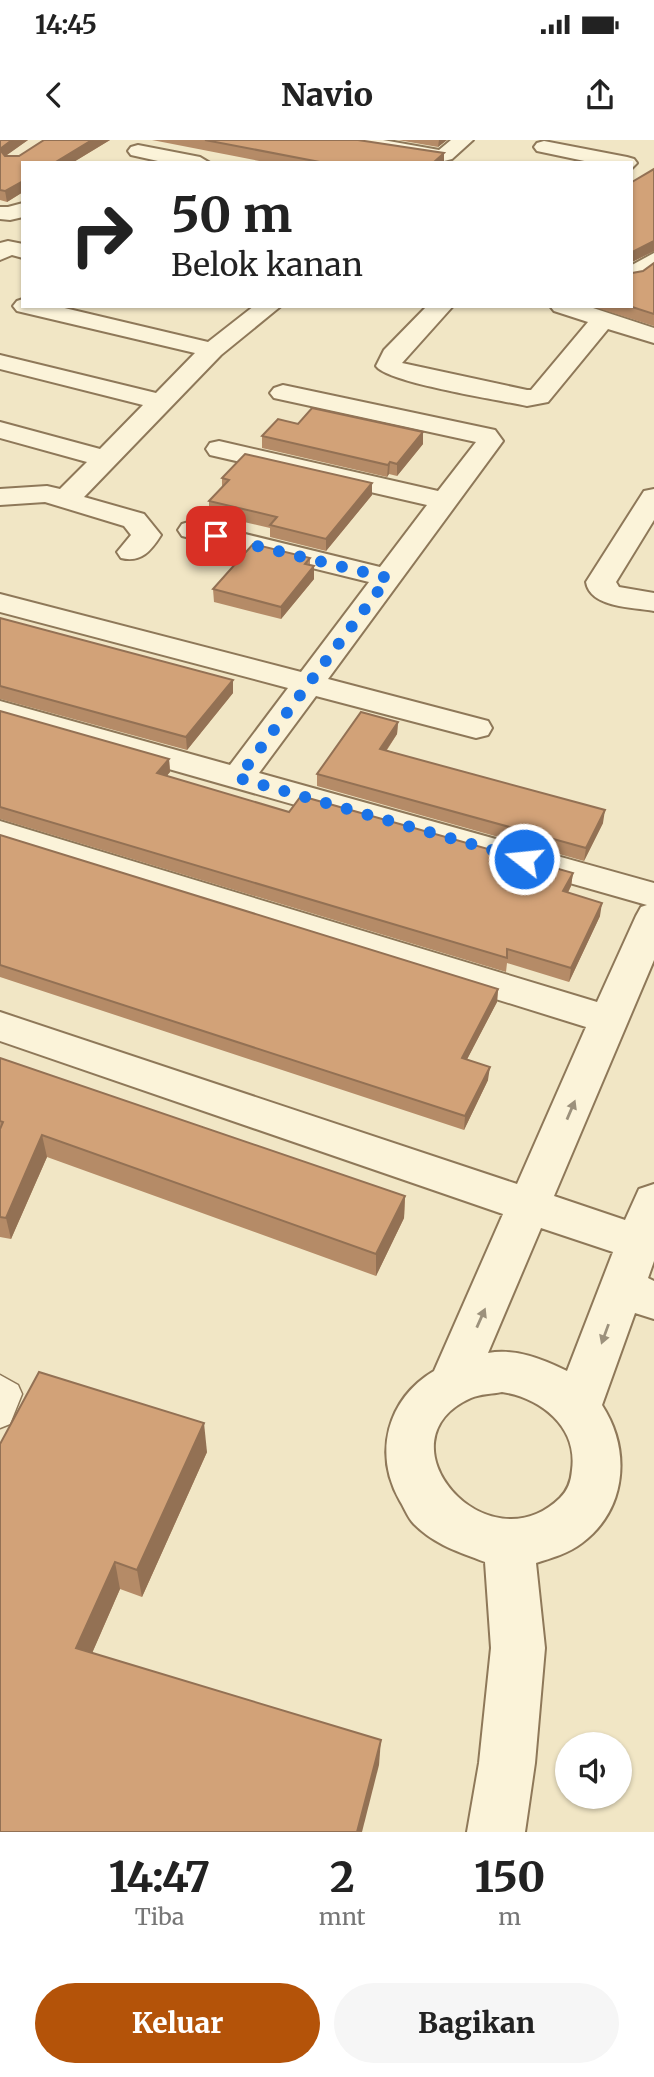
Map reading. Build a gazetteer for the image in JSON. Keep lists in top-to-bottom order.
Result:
{
  "page": {
    "status": "14:45",
    "header": "Navio",
    "turn": ["50 m", "Belok kanan"],
    "eta": [
      "14:47",
      "Tiba",
      "2",
      "mnt",
      "150",
      "m"
    ],
    "buttons": ["Keluar", "Bagikan"]
  }
}
